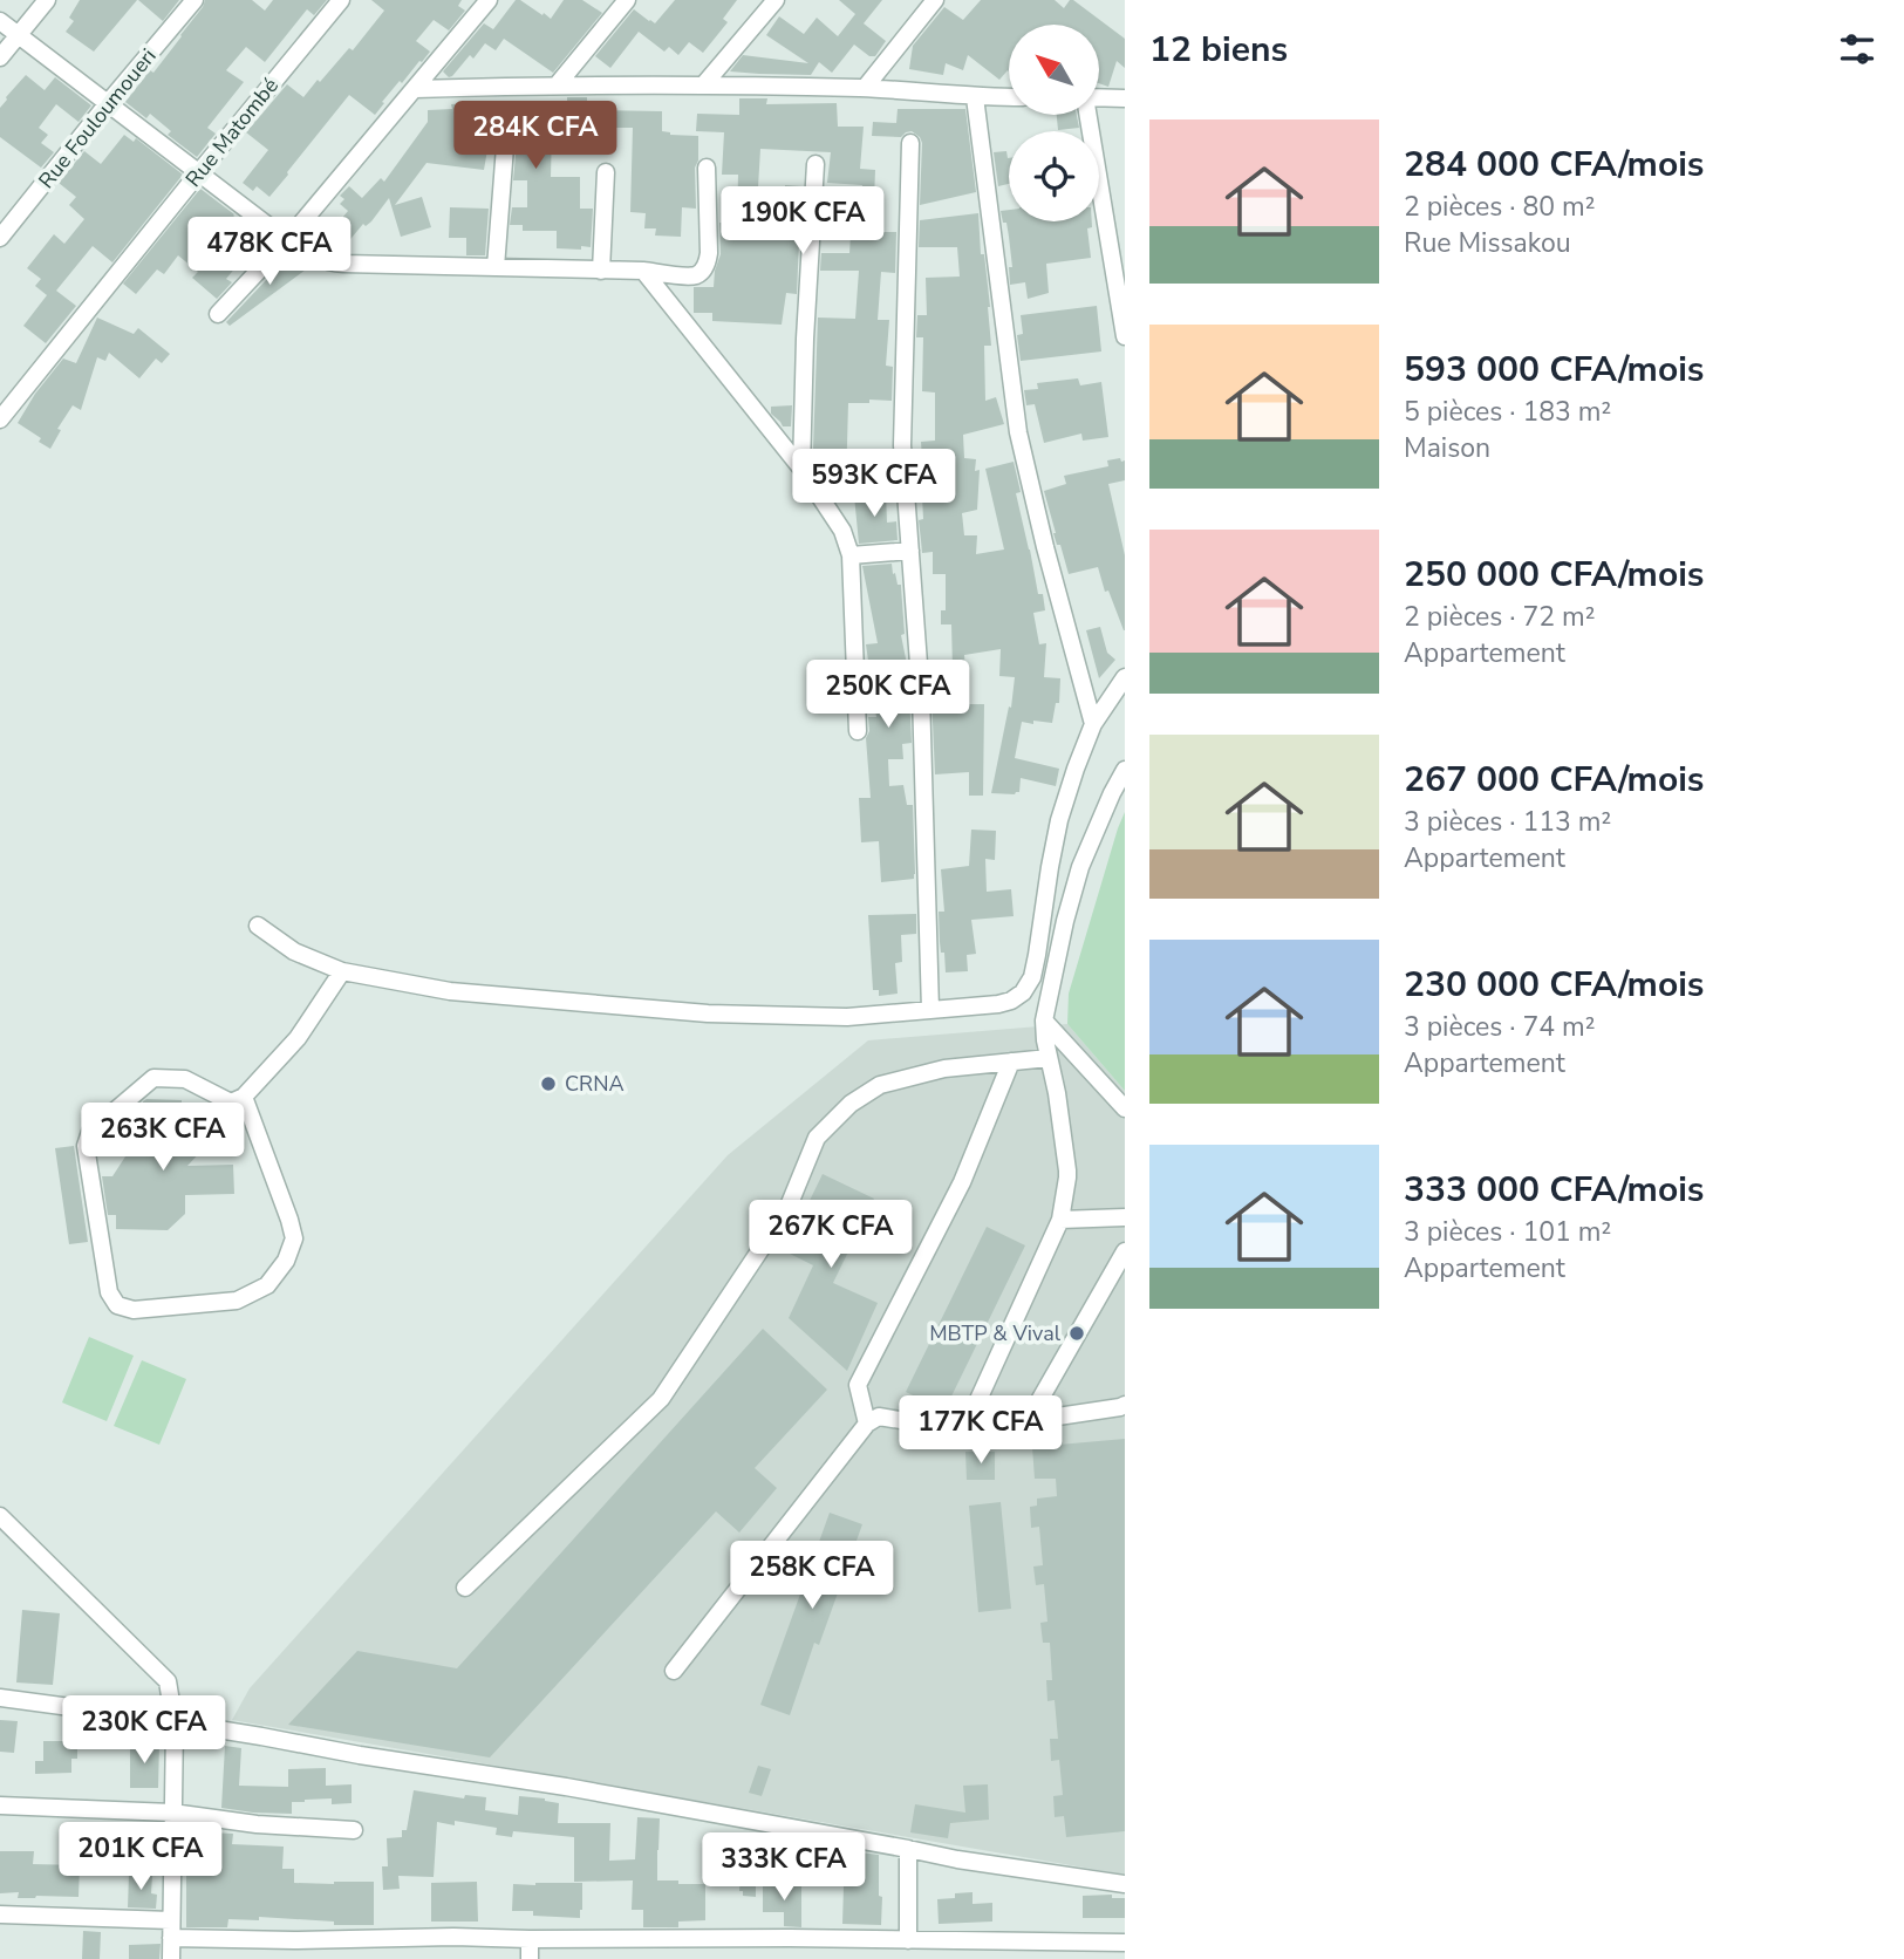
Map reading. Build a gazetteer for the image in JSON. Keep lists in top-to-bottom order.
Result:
{
  "streets": {
    "street": ["Rue Fouloumoueri", "Rue Matombé"]
  },
  "places": ["CRNA", "MBTP & Vival"],
  "north": "top left",
  "page": {
    "heading": "12 biens",
    "list": [
      {
        "name": "284 000 CFA/mois",
        "note": "2 pièces · 80 m² · Rue Missakou"
      },
      {
        "name": "593 000 CFA/mois",
        "note": "5 pièces · 183 m² · Maison"
      },
      {
        "name": "250 000 CFA/mois",
        "note": "2 pièces · 72 m² · Appartement"
      },
      {
        "name": "267 000 CFA/mois",
        "note": "3 pièces · 113 m² · Appartement"
      },
      {
        "name": "230 000 CFA/mois",
        "note": "3 pièces · 74 m² · Appartement"
      },
      {
        "name": "333 000 CFA/mois",
        "note": "3 pièces · 101 m² · Appartement"
      }
    ],
    "price": [
      "284K CFA",
      "190K CFA",
      "478K CFA",
      "593K CFA",
      "250K CFA",
      "263K CFA",
      "267K CFA",
      "177K CFA",
      "258K CFA",
      "230K CFA",
      "201K CFA",
      "333K CFA"
    ]
  }
}
